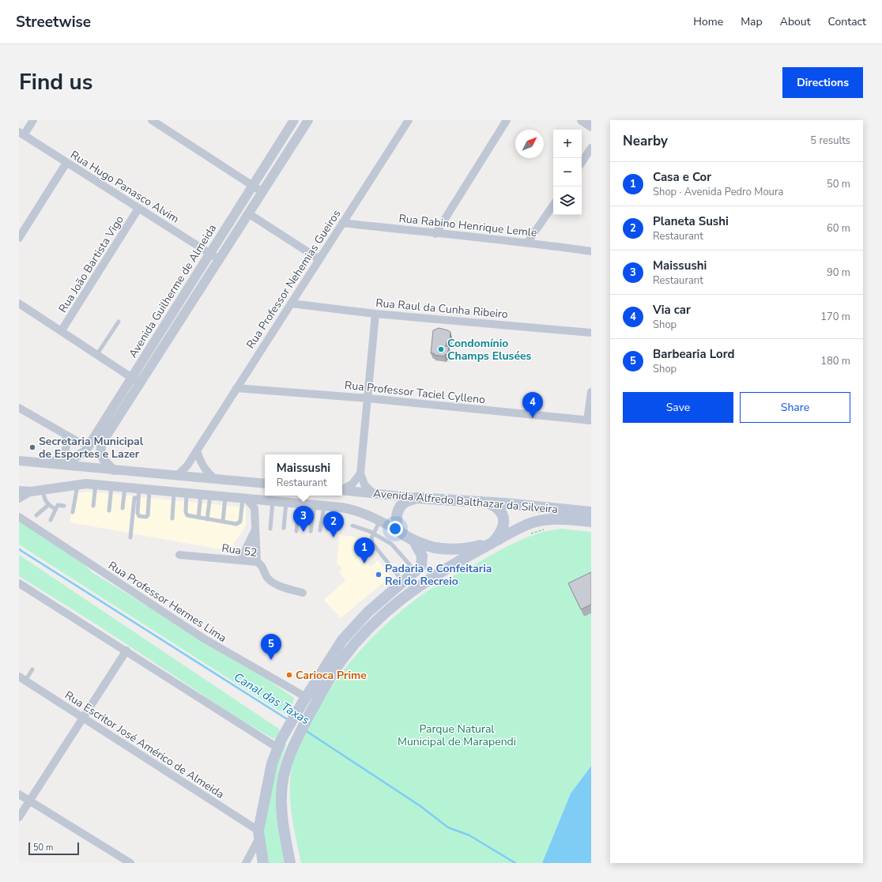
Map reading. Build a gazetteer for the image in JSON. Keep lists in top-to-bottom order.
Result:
{
  "streets": {
    "main road": ["Avenida Alfredo Balthazar da Silveira"],
    "street": [
      "Rua Hugo Panasco Alvim",
      "Rua Rabino Henrique Lemle",
      "Rua João Bartista Vigo",
      "Rua Professor Nehemias Gueiros",
      "Avenida Guilherme de Almeida",
      "Rua Raul da Cunha Ribeiro",
      "Rua Professor Taciel Cylleno",
      "Rua 52",
      "Rua Professor Hermes Lima",
      "Rua Escritor José Américo de Almeida"
    ]
  },
  "crossings": [
    ["Rua Hugo Panasco Alvim", "Rua João Bartista Vigo"],
    ["Rua Hugo Panasco Alvim", "Avenida Guilherme de Almeida"],
    ["Rua Rabino Henrique Lemle", "Rua Professor Nehemias Gueiros"],
    ["Rua Professor Nehemias Gueiros", "Rua Raul da Cunha Ribeiro"],
    ["Rua Professor Nehemias Gueiros", "Rua Professor Taciel Cylleno"]
  ],
  "water": ["Canal das Taxas"],
  "parks": ["Parque Natural Municipal de Marapendi"],
  "places": [
    "Condomínio Champs Elusées",
    "Secretaria Municipal de Esportes e Lazer",
    "Padaria e Confeitaria Rei do Recreio",
    "Carioca Prime"
  ],
  "scale_bar": "50 m",
  "north": "top right",
  "page": {
    "header": "Streetwise",
    "nav": [
      "Home",
      "Map",
      "About",
      "Contact"
    ],
    "title": "Find us",
    "buttons": [
      "Directions",
      ["Save", "Share"]
    ],
    "heading": ["Nearby", "5 results"],
    "map_buttons": ["+", "−"],
    "list": [
      {
        "mark": "1",
        "name": "Casa e Cor",
        "note": "Shop · Avenida Pedro Moura",
        "value": "50 m"
      },
      {
        "mark": "2",
        "name": "Planeta Sushi",
        "note": "Restaurant",
        "value": "60 m"
      },
      {
        "mark": "3",
        "name": "Maissushi",
        "note": "Restaurant",
        "value": "90 m"
      },
      {
        "mark": "4",
        "name": "Via car",
        "note": "Shop",
        "value": "170 m"
      },
      {
        "mark": "5",
        "name": "Barbearia Lord",
        "note": "Shop",
        "value": "180 m"
      }
    ],
    "pins": [
      "4",
      "3",
      "2",
      "1",
      "5"
    ],
    "popup": ["Maissushi", "Restaurant"],
    "scale": "50 m"
  }
}
